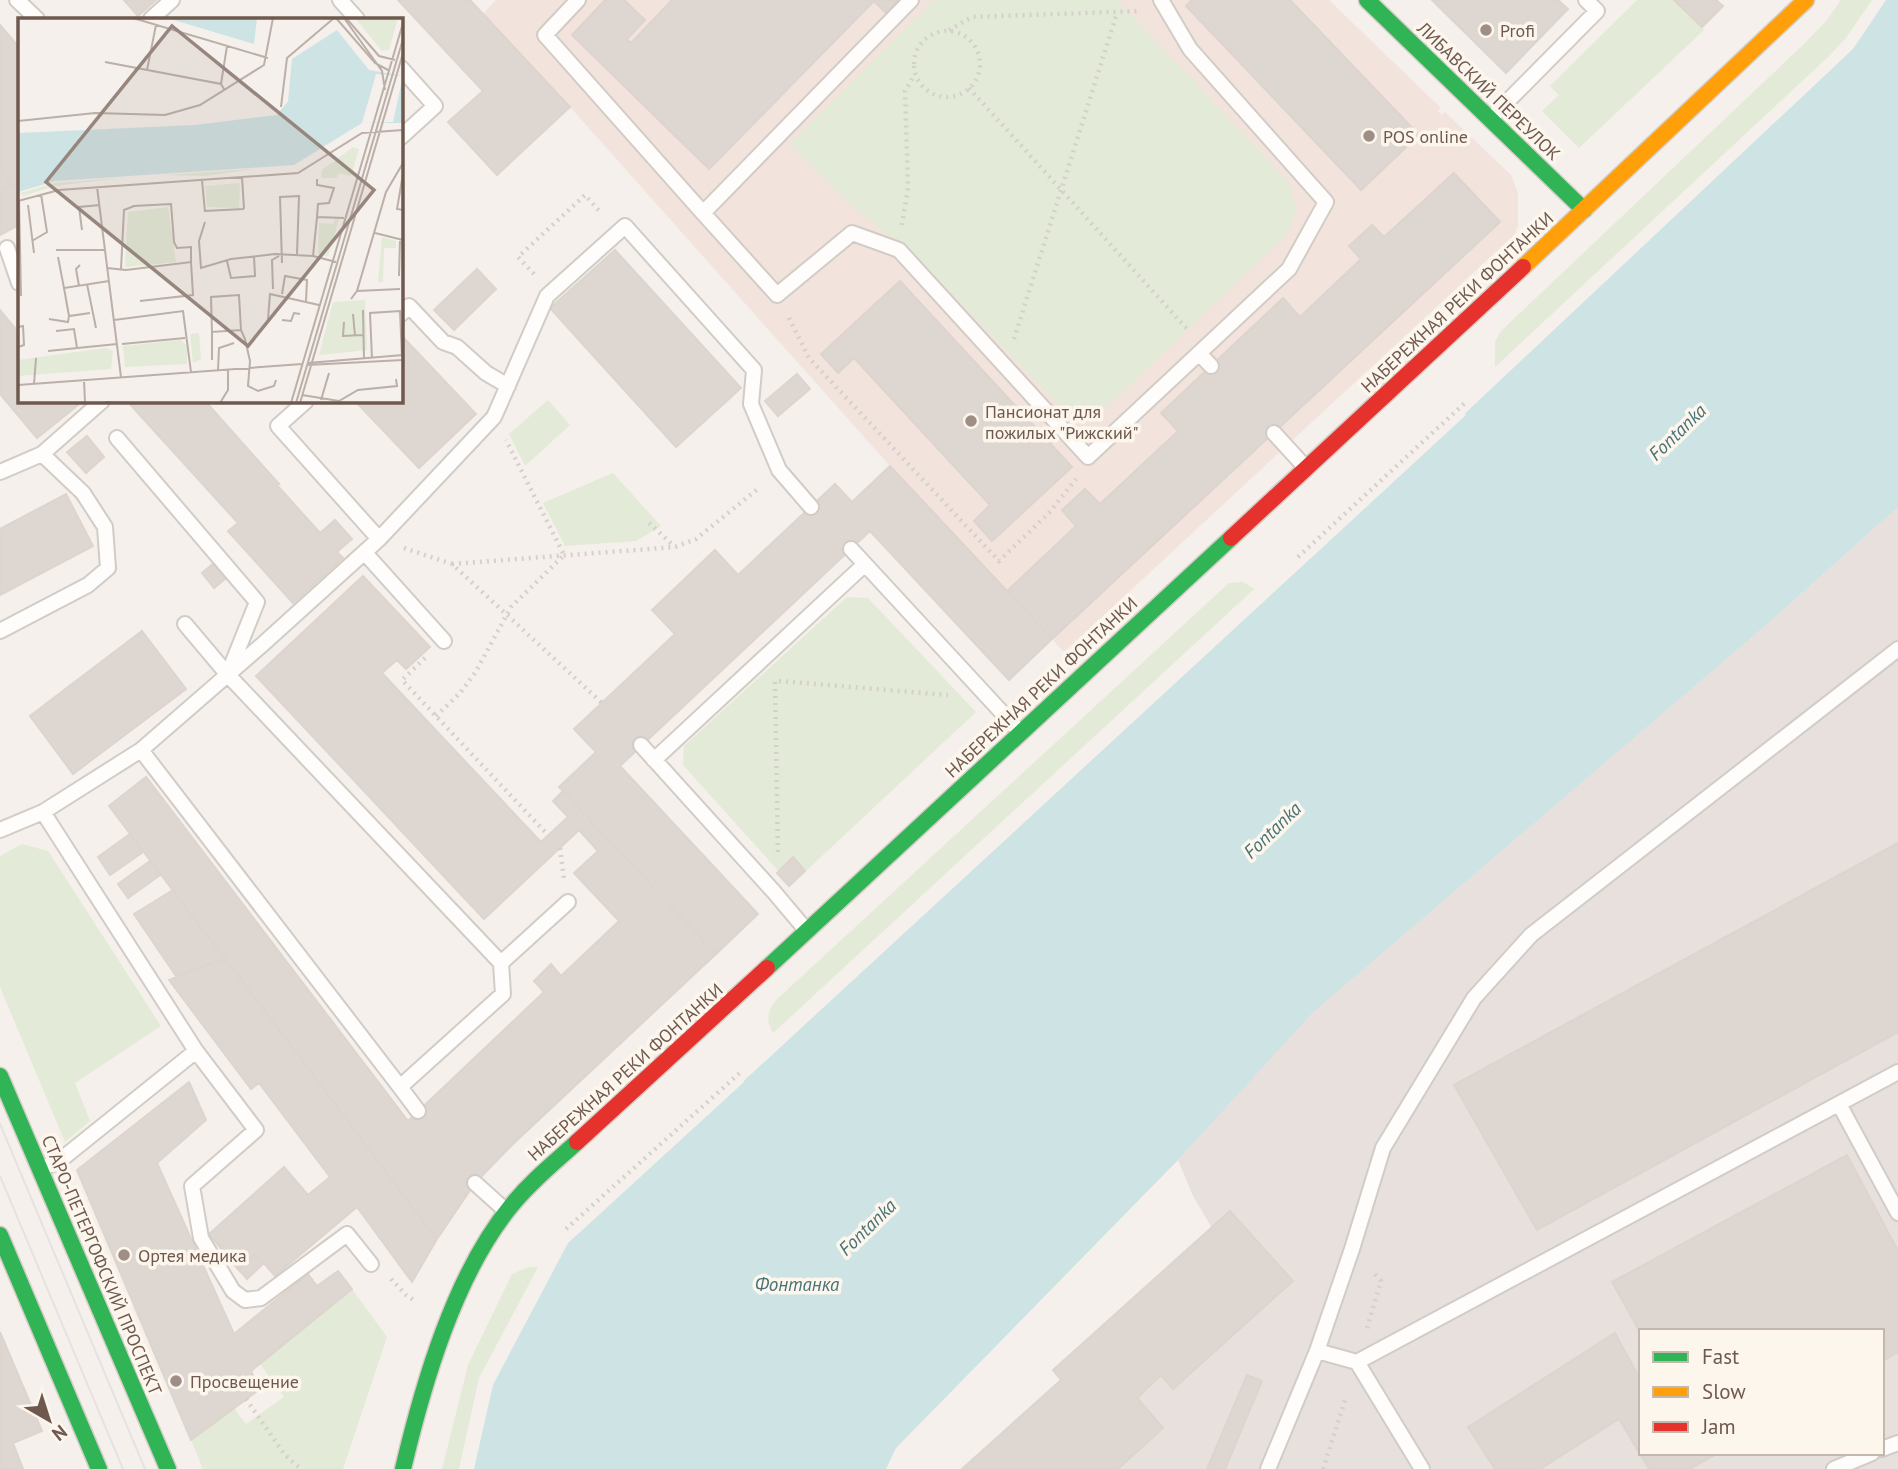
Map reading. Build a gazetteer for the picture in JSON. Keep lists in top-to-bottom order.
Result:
{
  "streets": {
    "street": ["ЛИБАВСКИЙ ПЕРЕУЛОК", "НАБЕРЕЖНАЯ РЕКИ ФОНТАНКИ", "СТАРО-ПЕТЕРГОФСКИЙ ПРОСПЕКТ"]
  },
  "crossings": [
    ["ЛИБАВСКИЙ ПЕРЕУЛОК", "НАБЕРЕЖНАЯ РЕКИ ФОНТАНКИ"]
  ],
  "water": ["Fontanka", "Фонтанка"],
  "places": [
    "Profi",
    "POS online",
    "Пансионат для пожилых \"Рижский\"",
    "Ортея медика",
    "Просвещение"
  ],
  "legend": ["Fast", "Slow", "Jam"],
  "north": "bottom right"
}
